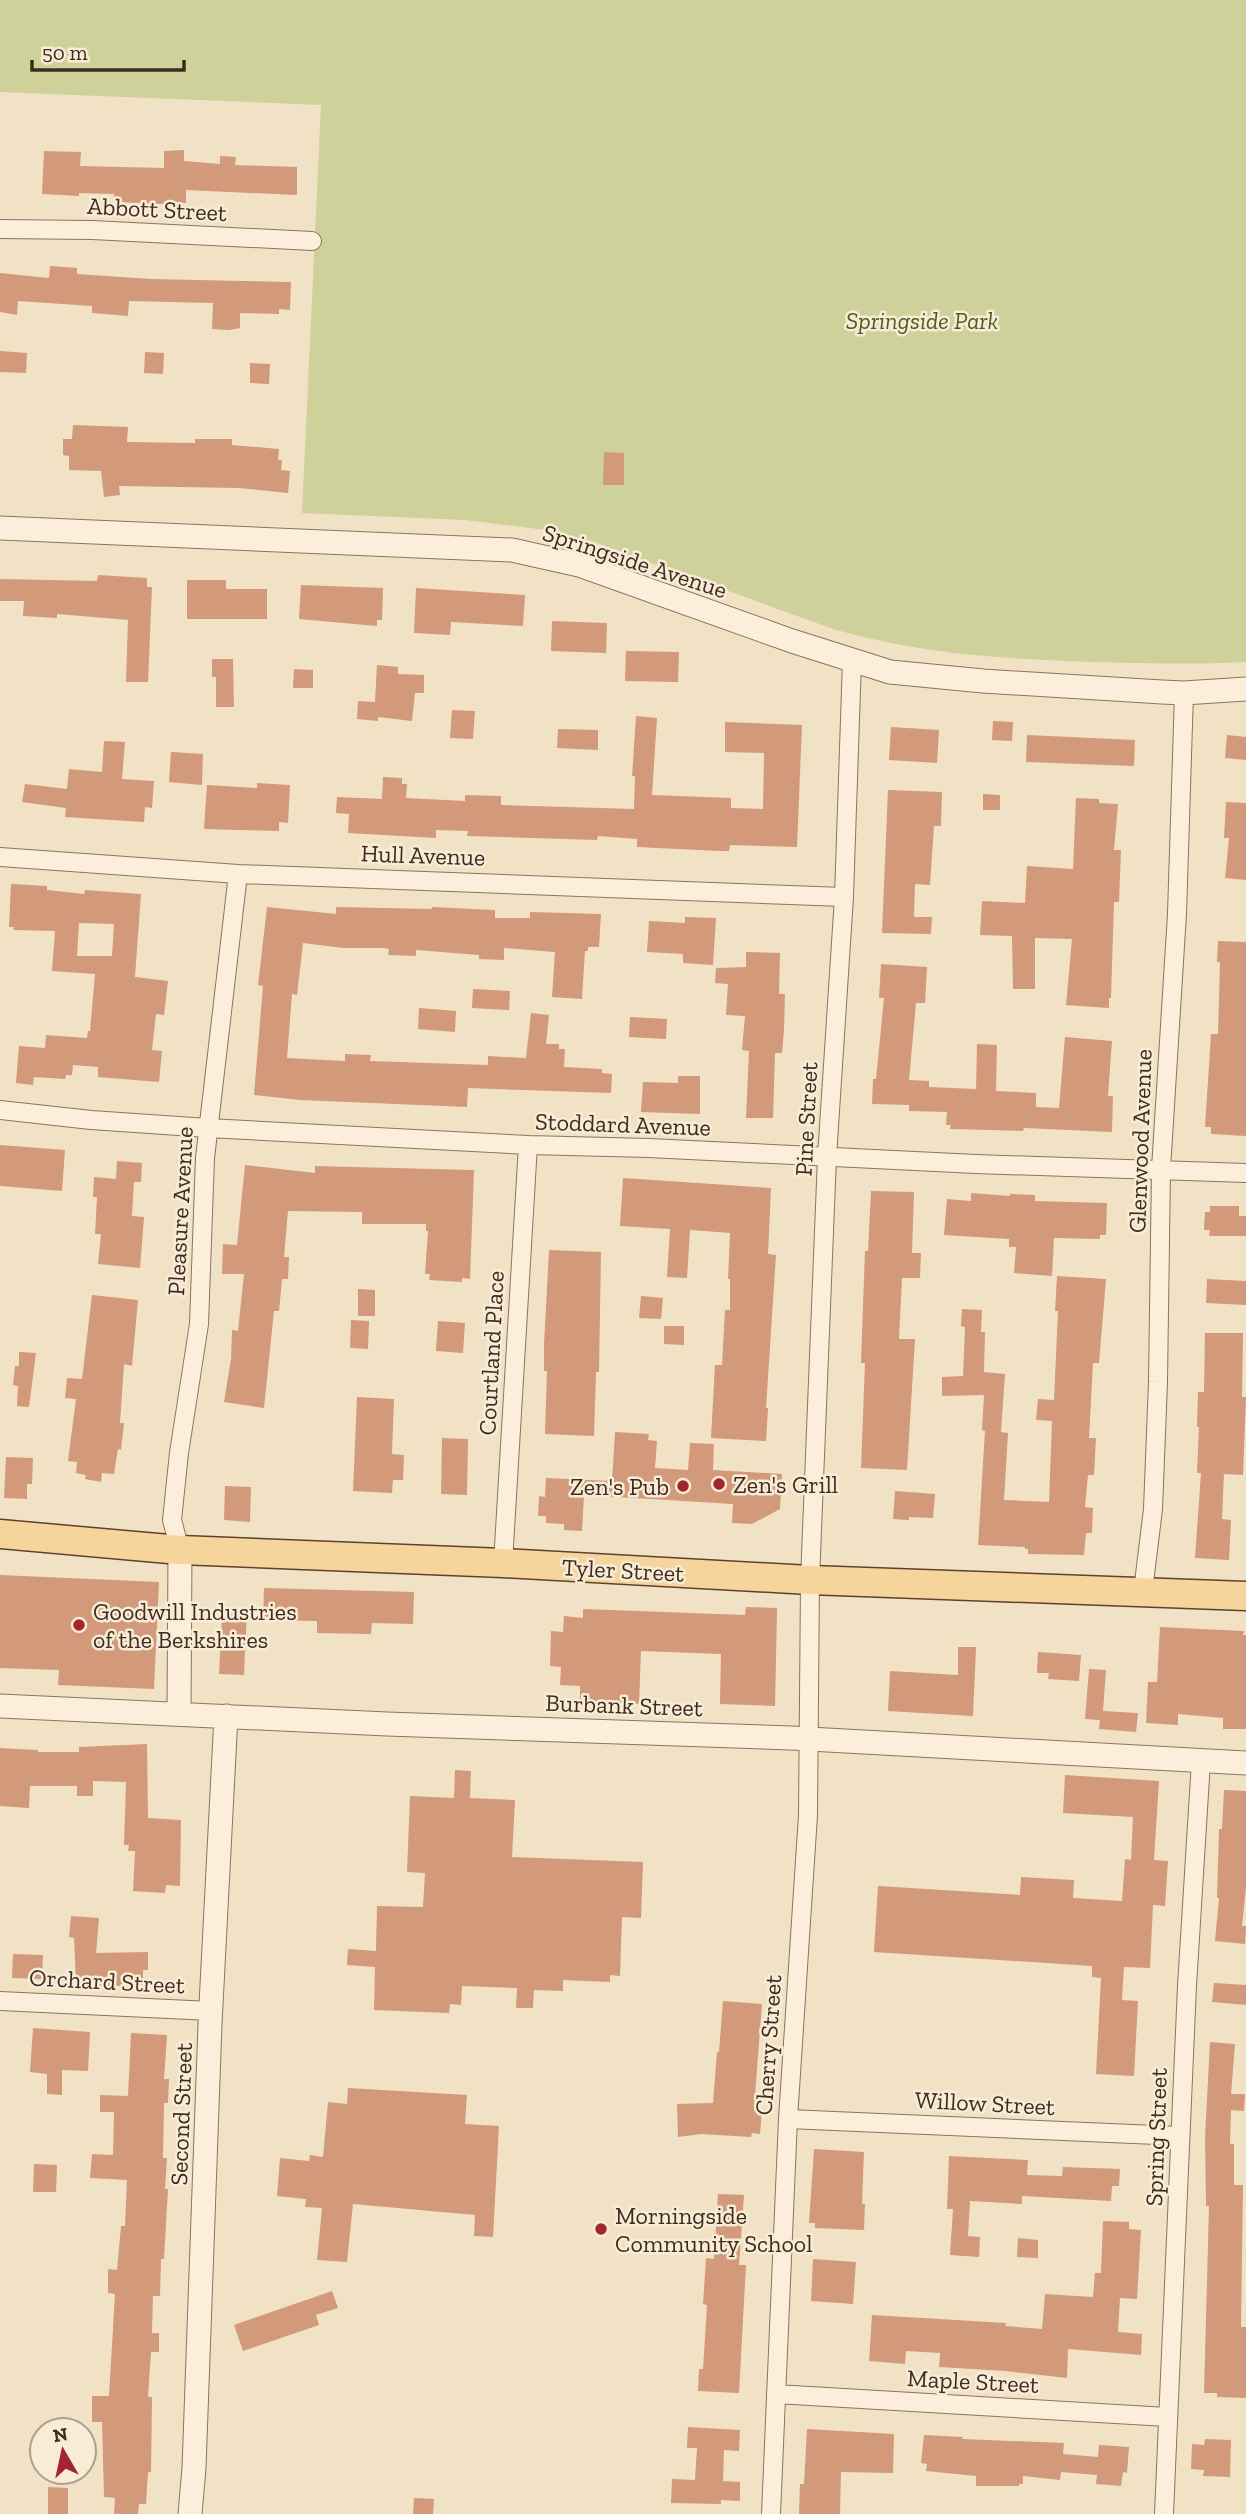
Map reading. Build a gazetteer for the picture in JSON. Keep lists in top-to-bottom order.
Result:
{
  "streets": {
    "main road": ["Tyler Street"],
    "street": [
      "Abbott Street",
      "Springside Avenue",
      "Hull Avenue",
      "Pine Street",
      "Stoddard Avenue",
      "Glenwood Avenue",
      "Pleasure Avenue",
      "Courtland Place",
      "Burbank Street",
      "Orchard Street",
      "Cherry Street",
      "Willow Street",
      "Second Street",
      "Spring Street",
      "Maple Street"
    ]
  },
  "crossings": [
    ["Springside Avenue", "Pine Street"],
    ["Springside Avenue", "Glenwood Avenue"],
    ["Hull Avenue", "Pine Street"],
    ["Hull Avenue", "Pleasure Avenue"],
    ["Pine Street", "Stoddard Avenue"],
    ["Pine Street", "Tyler Street"],
    ["Pine Street", "Cherry Street"],
    ["Stoddard Avenue", "Glenwood Avenue"],
    ["Stoddard Avenue", "Pleasure Avenue"],
    ["Stoddard Avenue", "Courtland Place"],
    ["Glenwood Avenue", "Tyler Street"],
    ["Pleasure Avenue", "Tyler Street"],
    ["Courtland Place", "Tyler Street"],
    ["Tyler Street", "Cherry Street"],
    ["Burbank Street", "Cherry Street"],
    ["Burbank Street", "Second Street"],
    ["Burbank Street", "Spring Street"],
    ["Orchard Street", "Second Street"],
    ["Cherry Street", "Willow Street"],
    ["Cherry Street", "Maple Street"],
    ["Willow Street", "Spring Street"],
    ["Spring Street", "Maple Street"]
  ],
  "parks": ["Springside Park"],
  "places": [
    "Zen's Grill",
    "Zen's Pub",
    "Goodwill Industries of the Berkshires",
    "Morningside Community School"
  ],
  "scale_bar": "50 m",
  "north": "top"
}
